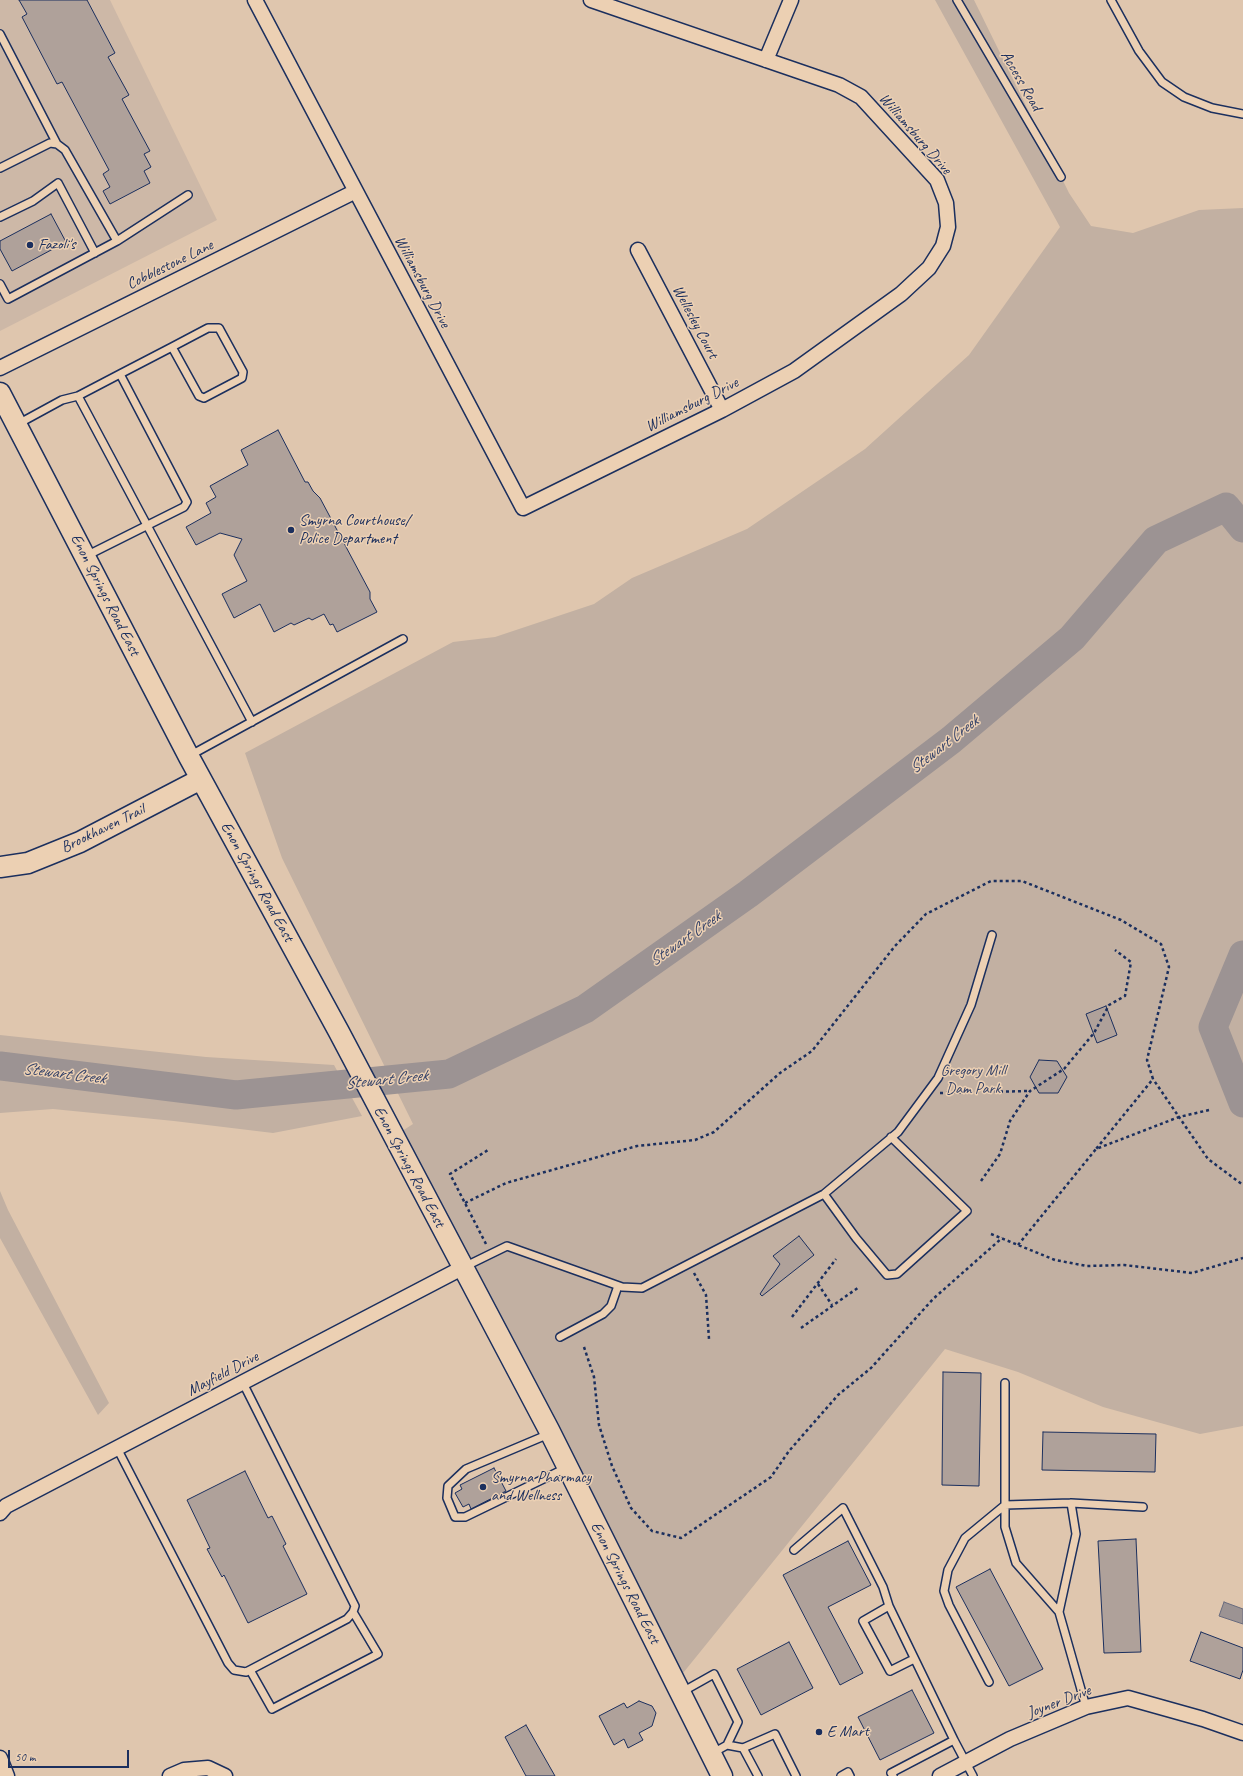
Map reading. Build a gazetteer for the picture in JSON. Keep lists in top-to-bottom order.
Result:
{
  "streets": {
    "street": [
      "Williamsburg Drive",
      "Cobblestone Lane",
      "Wellesley Court",
      "Enon Springs Road East",
      "Brookhaven Trail",
      "Mayfield Drive",
      "Joyner Drive"
    ],
    "lane": ["Access Road"]
  },
  "crossings": [
    ["Williamsburg Drive", "Cobblestone Lane"],
    ["Williamsburg Drive", "Wellesley Court"],
    ["Enon Springs Road East", "Brookhaven Trail"],
    ["Enon Springs Road East", "Mayfield Drive"]
  ],
  "water": ["Stewart Creek"],
  "parks": ["Gregory Mill Dam Park"],
  "places": [
    "Fazoli's",
    "Smyrna Courthouse/ Police Department",
    "Smyrna Pharmacy and Wellness",
    "E Mart"
  ],
  "scale_bar": "50 m"
}
